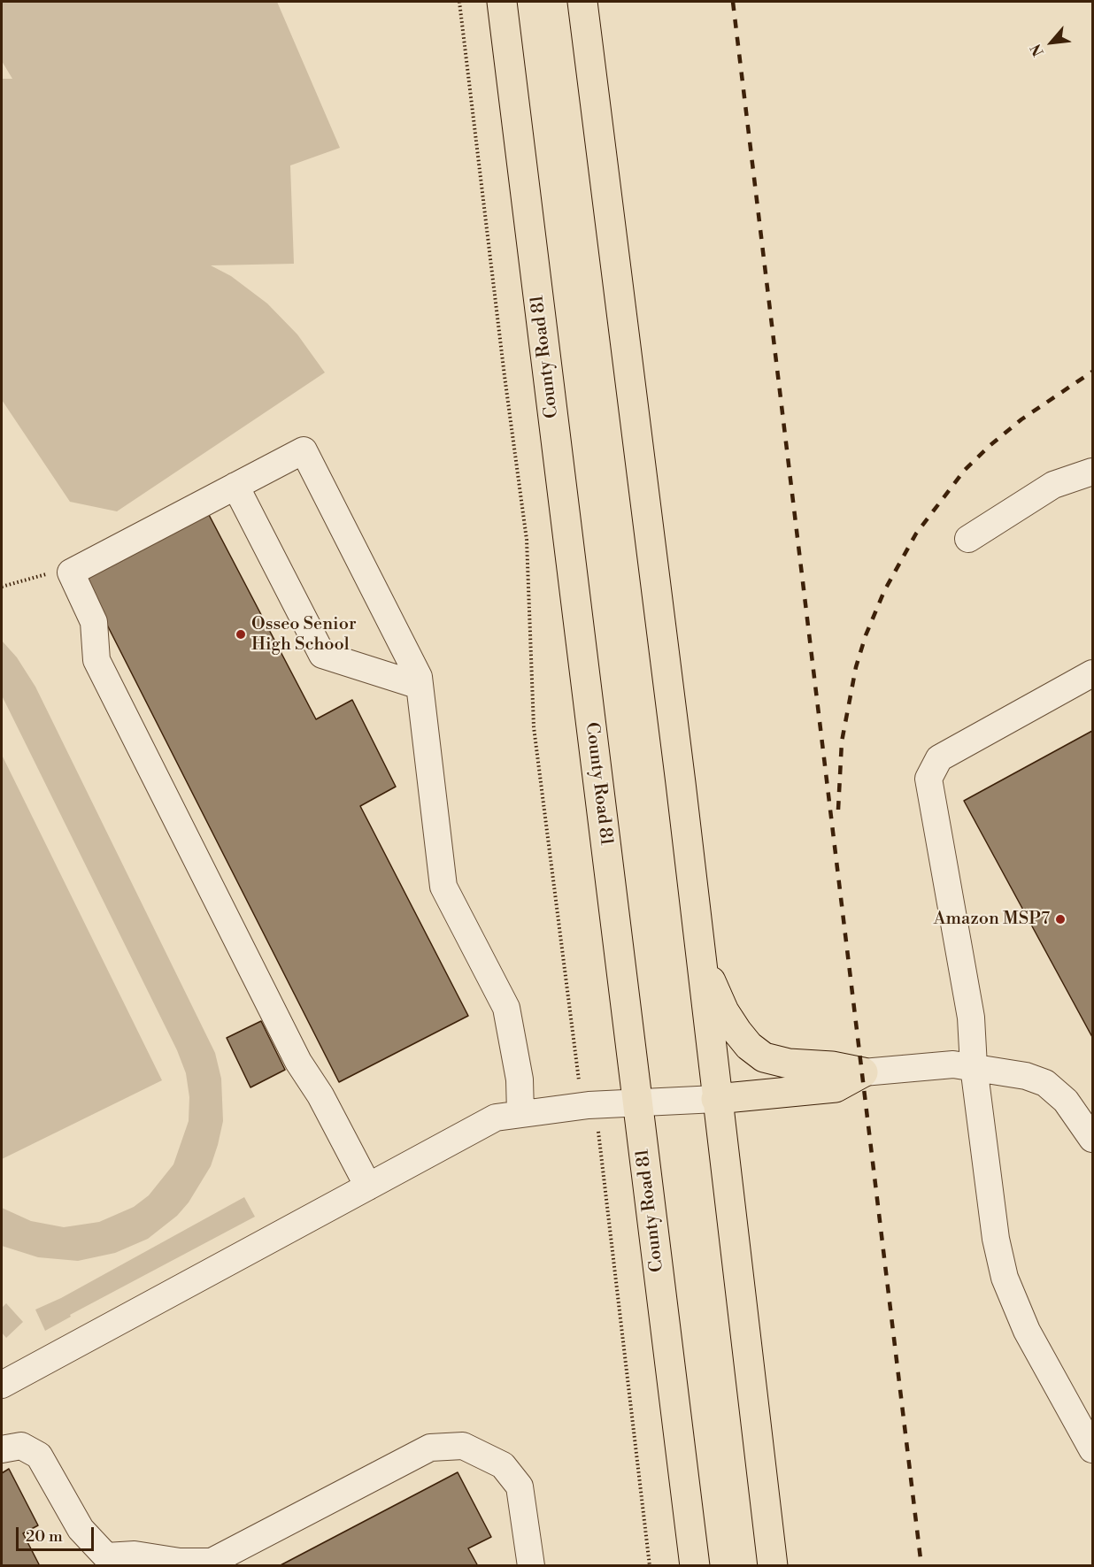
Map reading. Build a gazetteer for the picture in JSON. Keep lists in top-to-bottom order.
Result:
{
  "streets": {
    "highway": ["County Road 81"]
  },
  "places": ["Osseo Senior High School", "Amazon MSP7"],
  "scale_bar": "20 m",
  "north": "bottom left"
}
